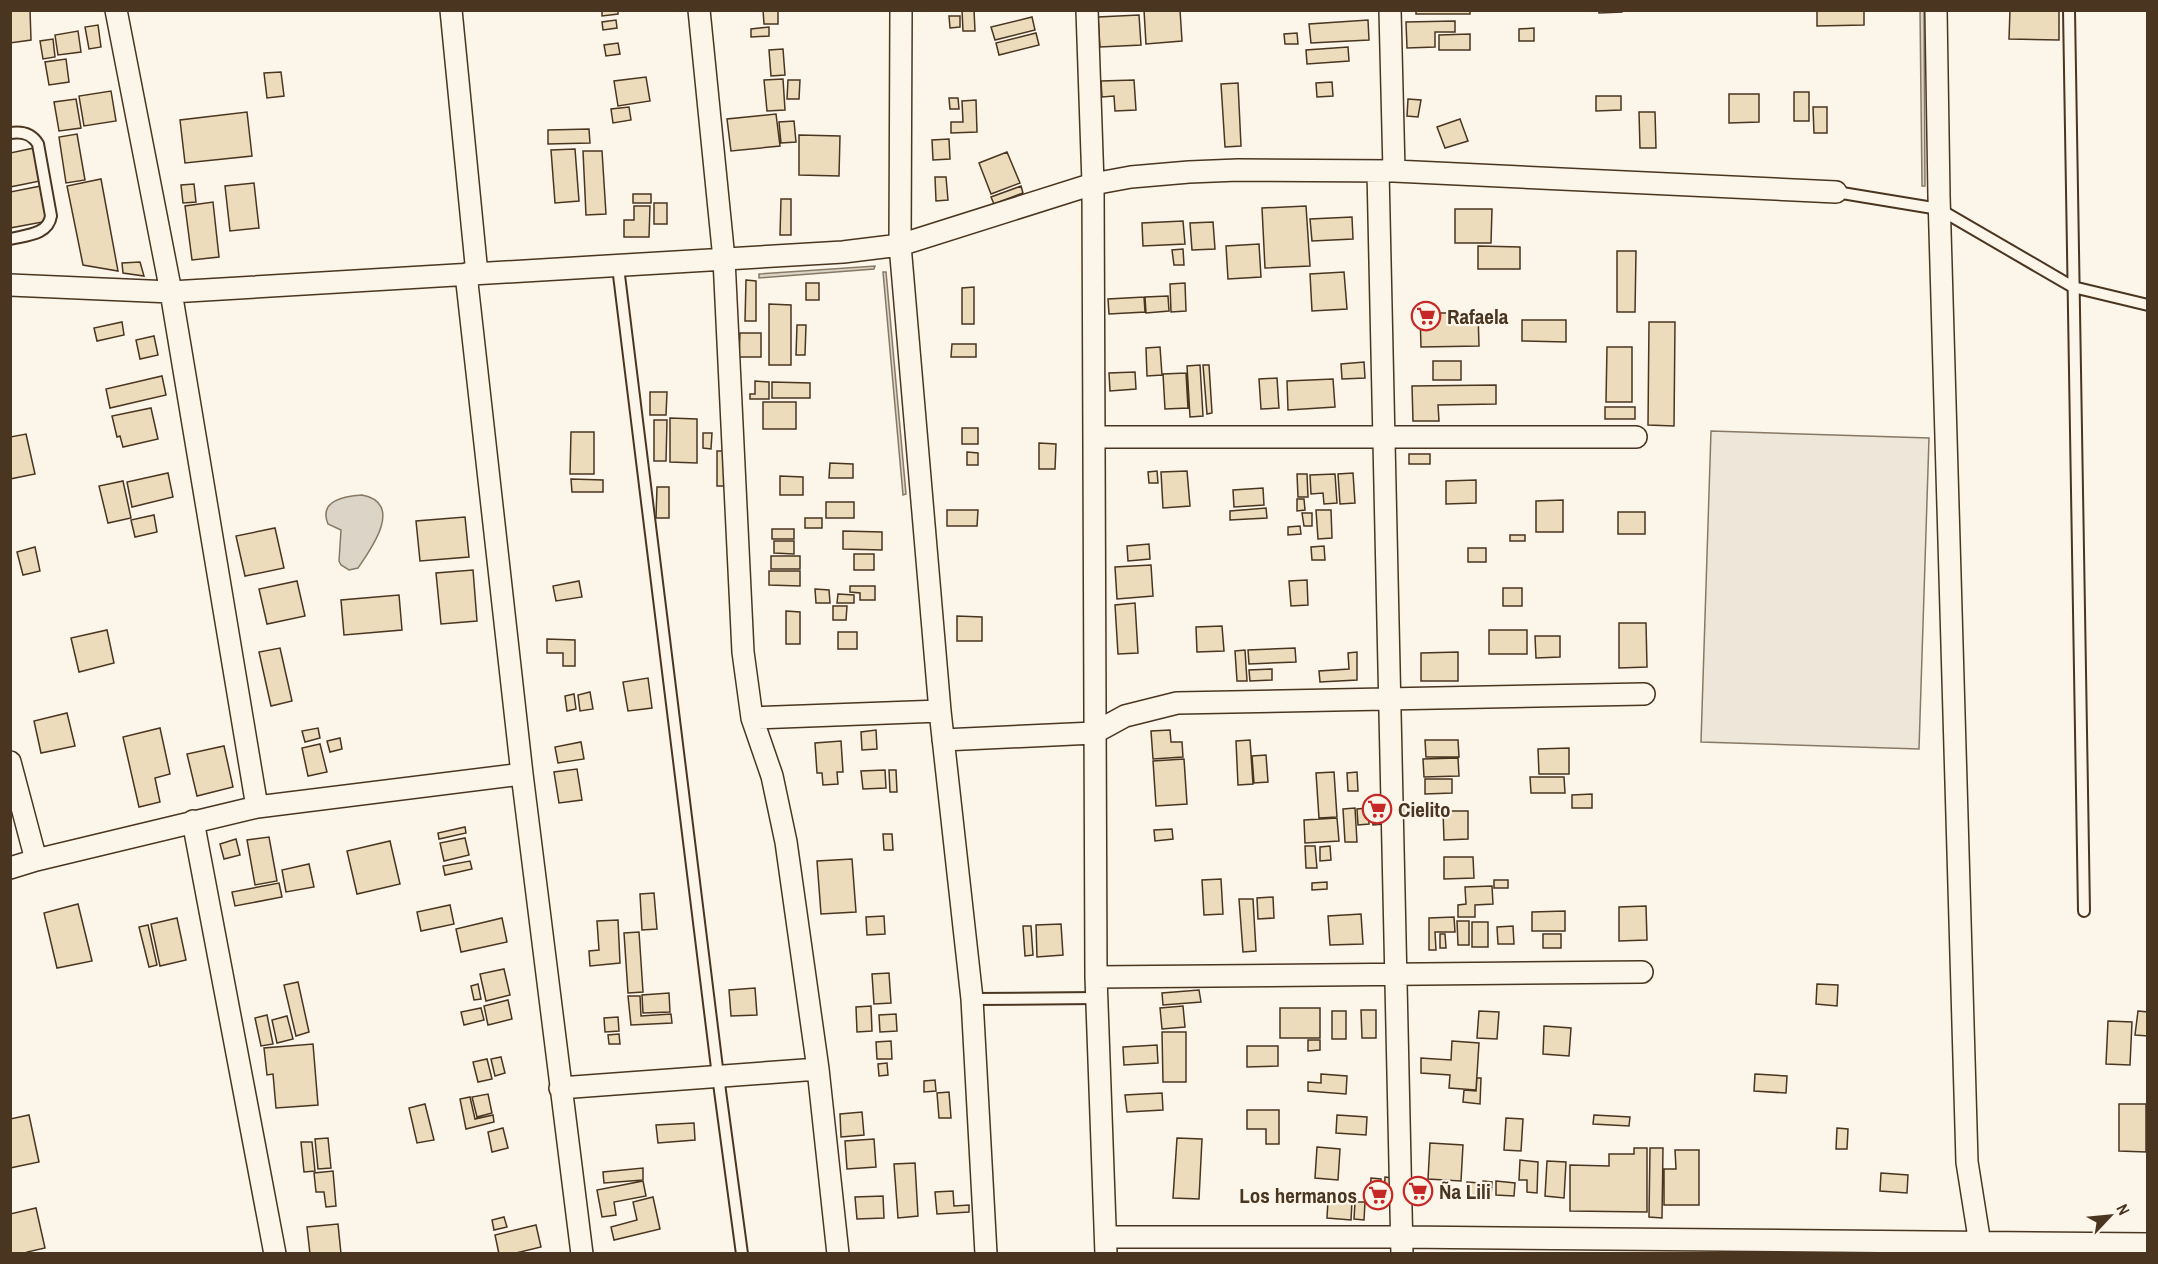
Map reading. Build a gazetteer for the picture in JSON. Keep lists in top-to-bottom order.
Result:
{
  "places": {
    "supermarket": [
      "Rafaela",
      "Cielito",
      "Ña Lili",
      "Los hermanos"
    ]
  },
  "north": "top right"
}
